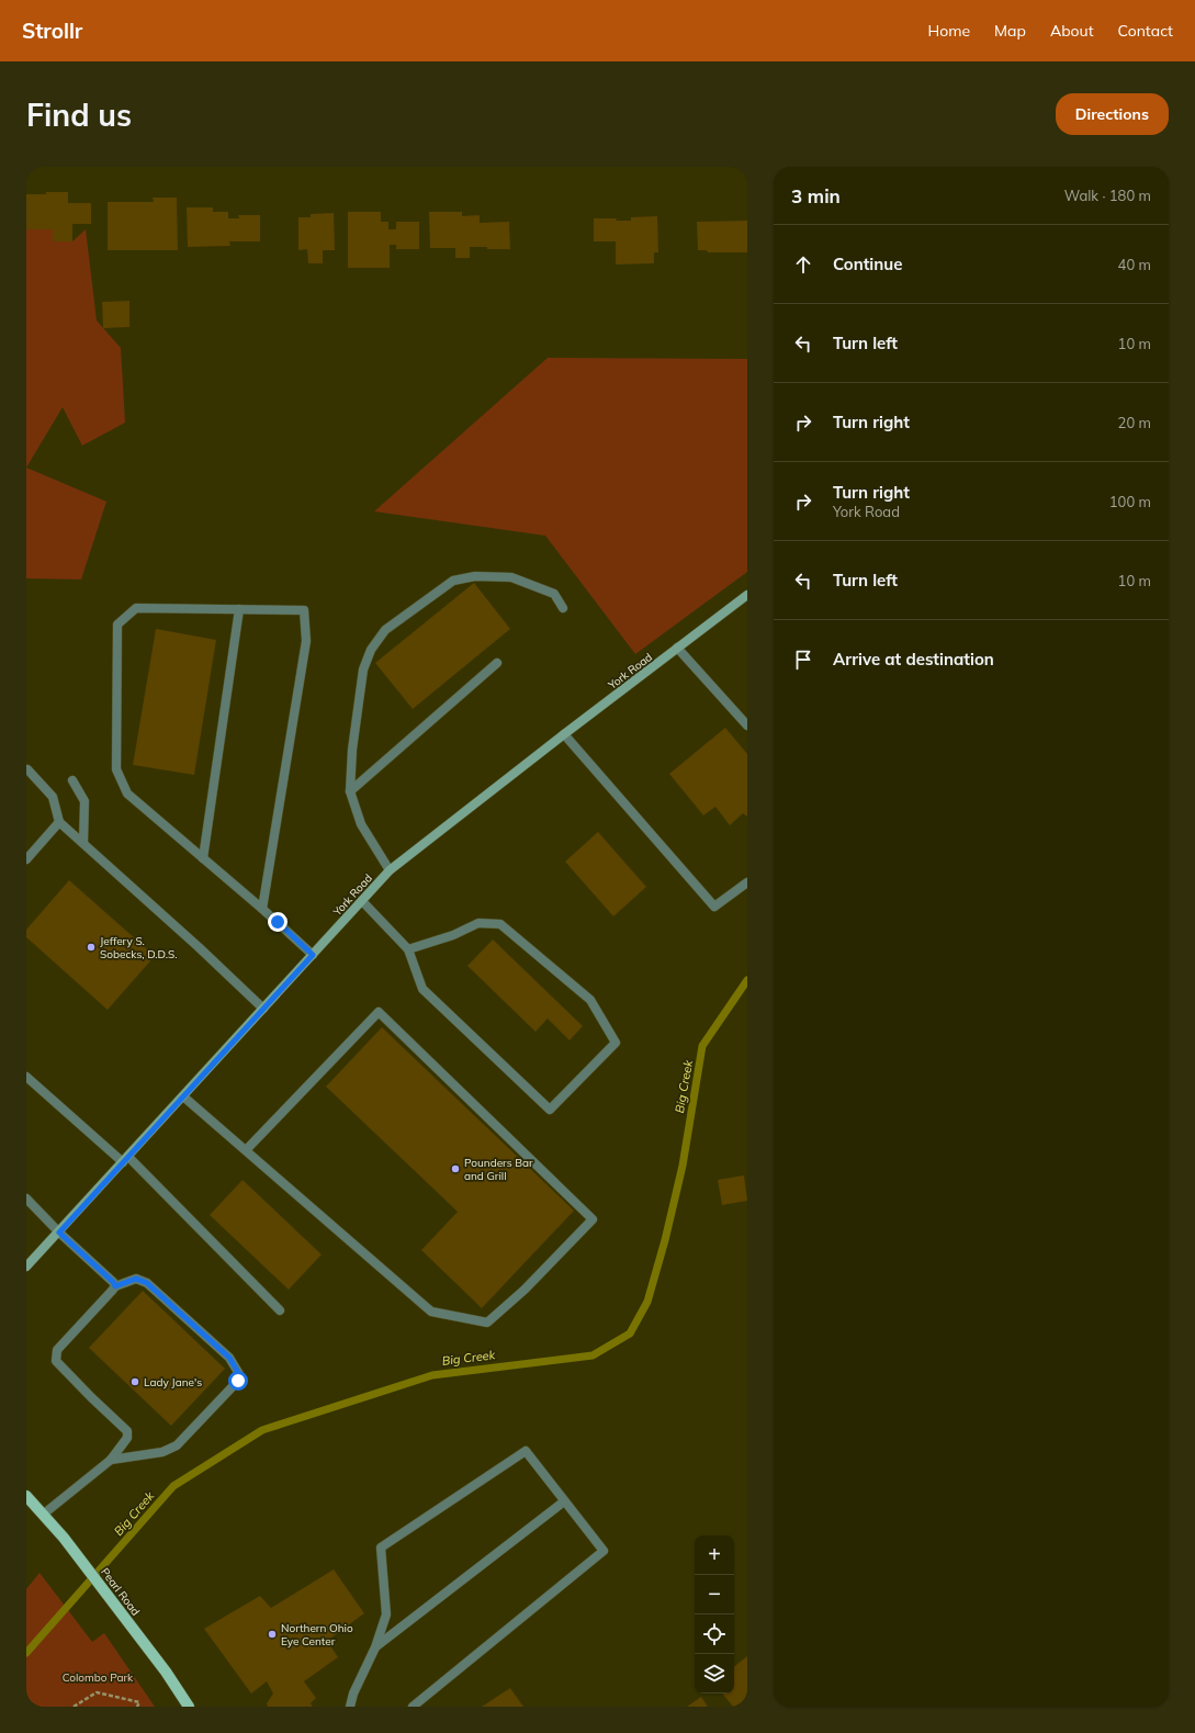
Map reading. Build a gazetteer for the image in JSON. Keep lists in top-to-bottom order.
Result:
{
  "streets": {
    "main road": ["York Road", "Pearl Road"]
  },
  "water": ["Big Creek"],
  "parks": ["Colombo Park"],
  "places": [
    "Jeffery S. Sobecks, D.D.S.",
    "Pounders Bar and Grill",
    "Lady Jane's",
    "Northern Ohio Eye Center"
  ],
  "page": {
    "header": "Strollr",
    "nav": [
      "Home",
      "Map",
      "About",
      "Contact"
    ],
    "buttons": "Directions",
    "title": "Find us",
    "heading": ["3 min", "Walk · 180 m"],
    "list": [
      ["Continue", "40 m"],
      ["Turn left", "10 m"],
      ["Turn right", "20 m"],
      ["Turn right", "York Road", "100 m"],
      ["Turn left", "10 m"],
      "Arrive at destination"
    ],
    "map_buttons": ["+", "−"]
  }
}
